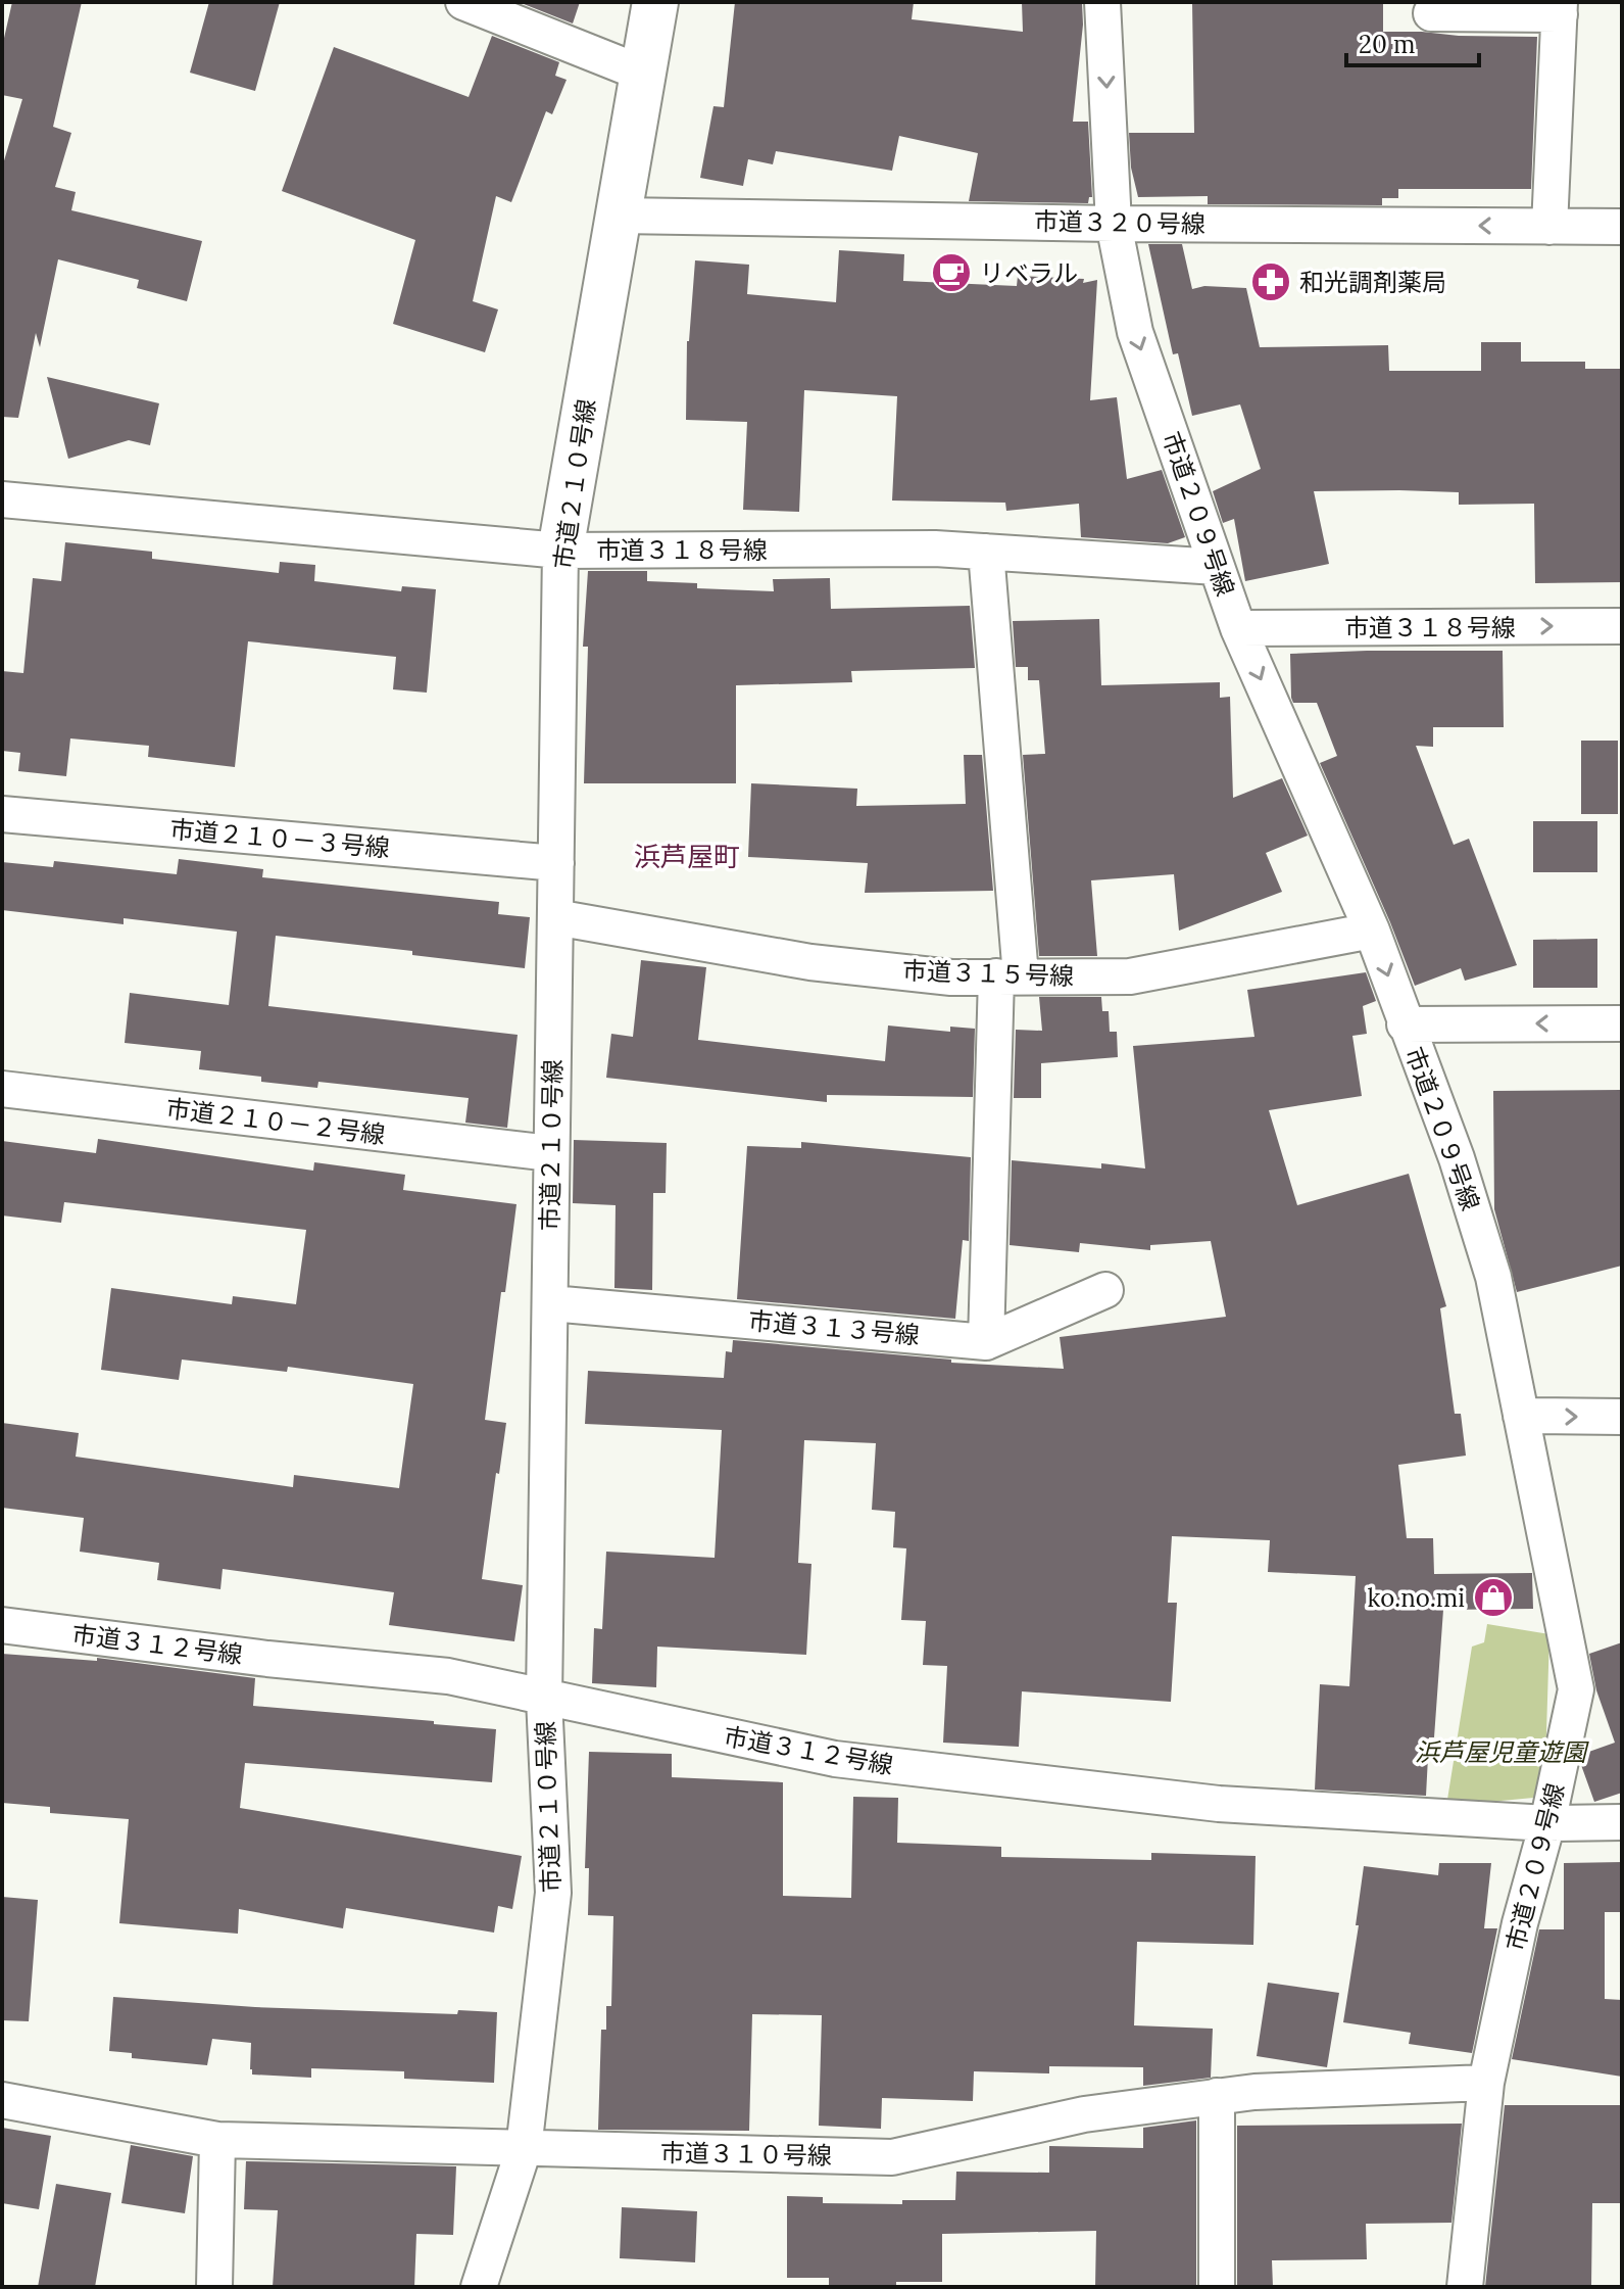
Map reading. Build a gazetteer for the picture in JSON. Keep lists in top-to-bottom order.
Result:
{
  "streets": {
    "street": [
      "市道３２０号線",
      "市道２１０号線",
      "市道２０９号線",
      "市道３１８号線",
      "市道２１０－３号線",
      "市道３１５号線",
      "市道２１０－２号線",
      "市道３１３号線",
      "市道３１２号線",
      "市道３１０号線"
    ]
  },
  "crossings": [
    ["市道３２０号線", "市道２１０号線"],
    ["市道３２０号線", "市道２０９号線"],
    ["市道２１０号線", "市道３１８号線"],
    ["市道２１０号線", "市道２１０－３号線"],
    ["市道２１０号線", "市道３１５号線"],
    ["市道２１０号線", "市道２１０－２号線"],
    ["市道２１０号線", "市道３１３号線"],
    ["市道２１０号線", "市道３１２号線"],
    ["市道２１０号線", "市道３１０号線"],
    ["市道２０９号線", "市道３１８号線"],
    ["市道２０９号線", "市道３１５号線"],
    ["市道２０９号線", "市道３１２号線"],
    ["市道２０９号線", "市道３１０号線"]
  ],
  "one_way": ["市道３２０号線", "市道２０９号線"],
  "districts": ["浜芦屋町"],
  "parks": ["浜芦屋児童遊園"],
  "places": {
    "cafe": ["リベラル"],
    "pharmacy": ["和光調剤薬局"],
    "shop": ["ko.no.mi"]
  },
  "scale_bar": "20 m"
}
